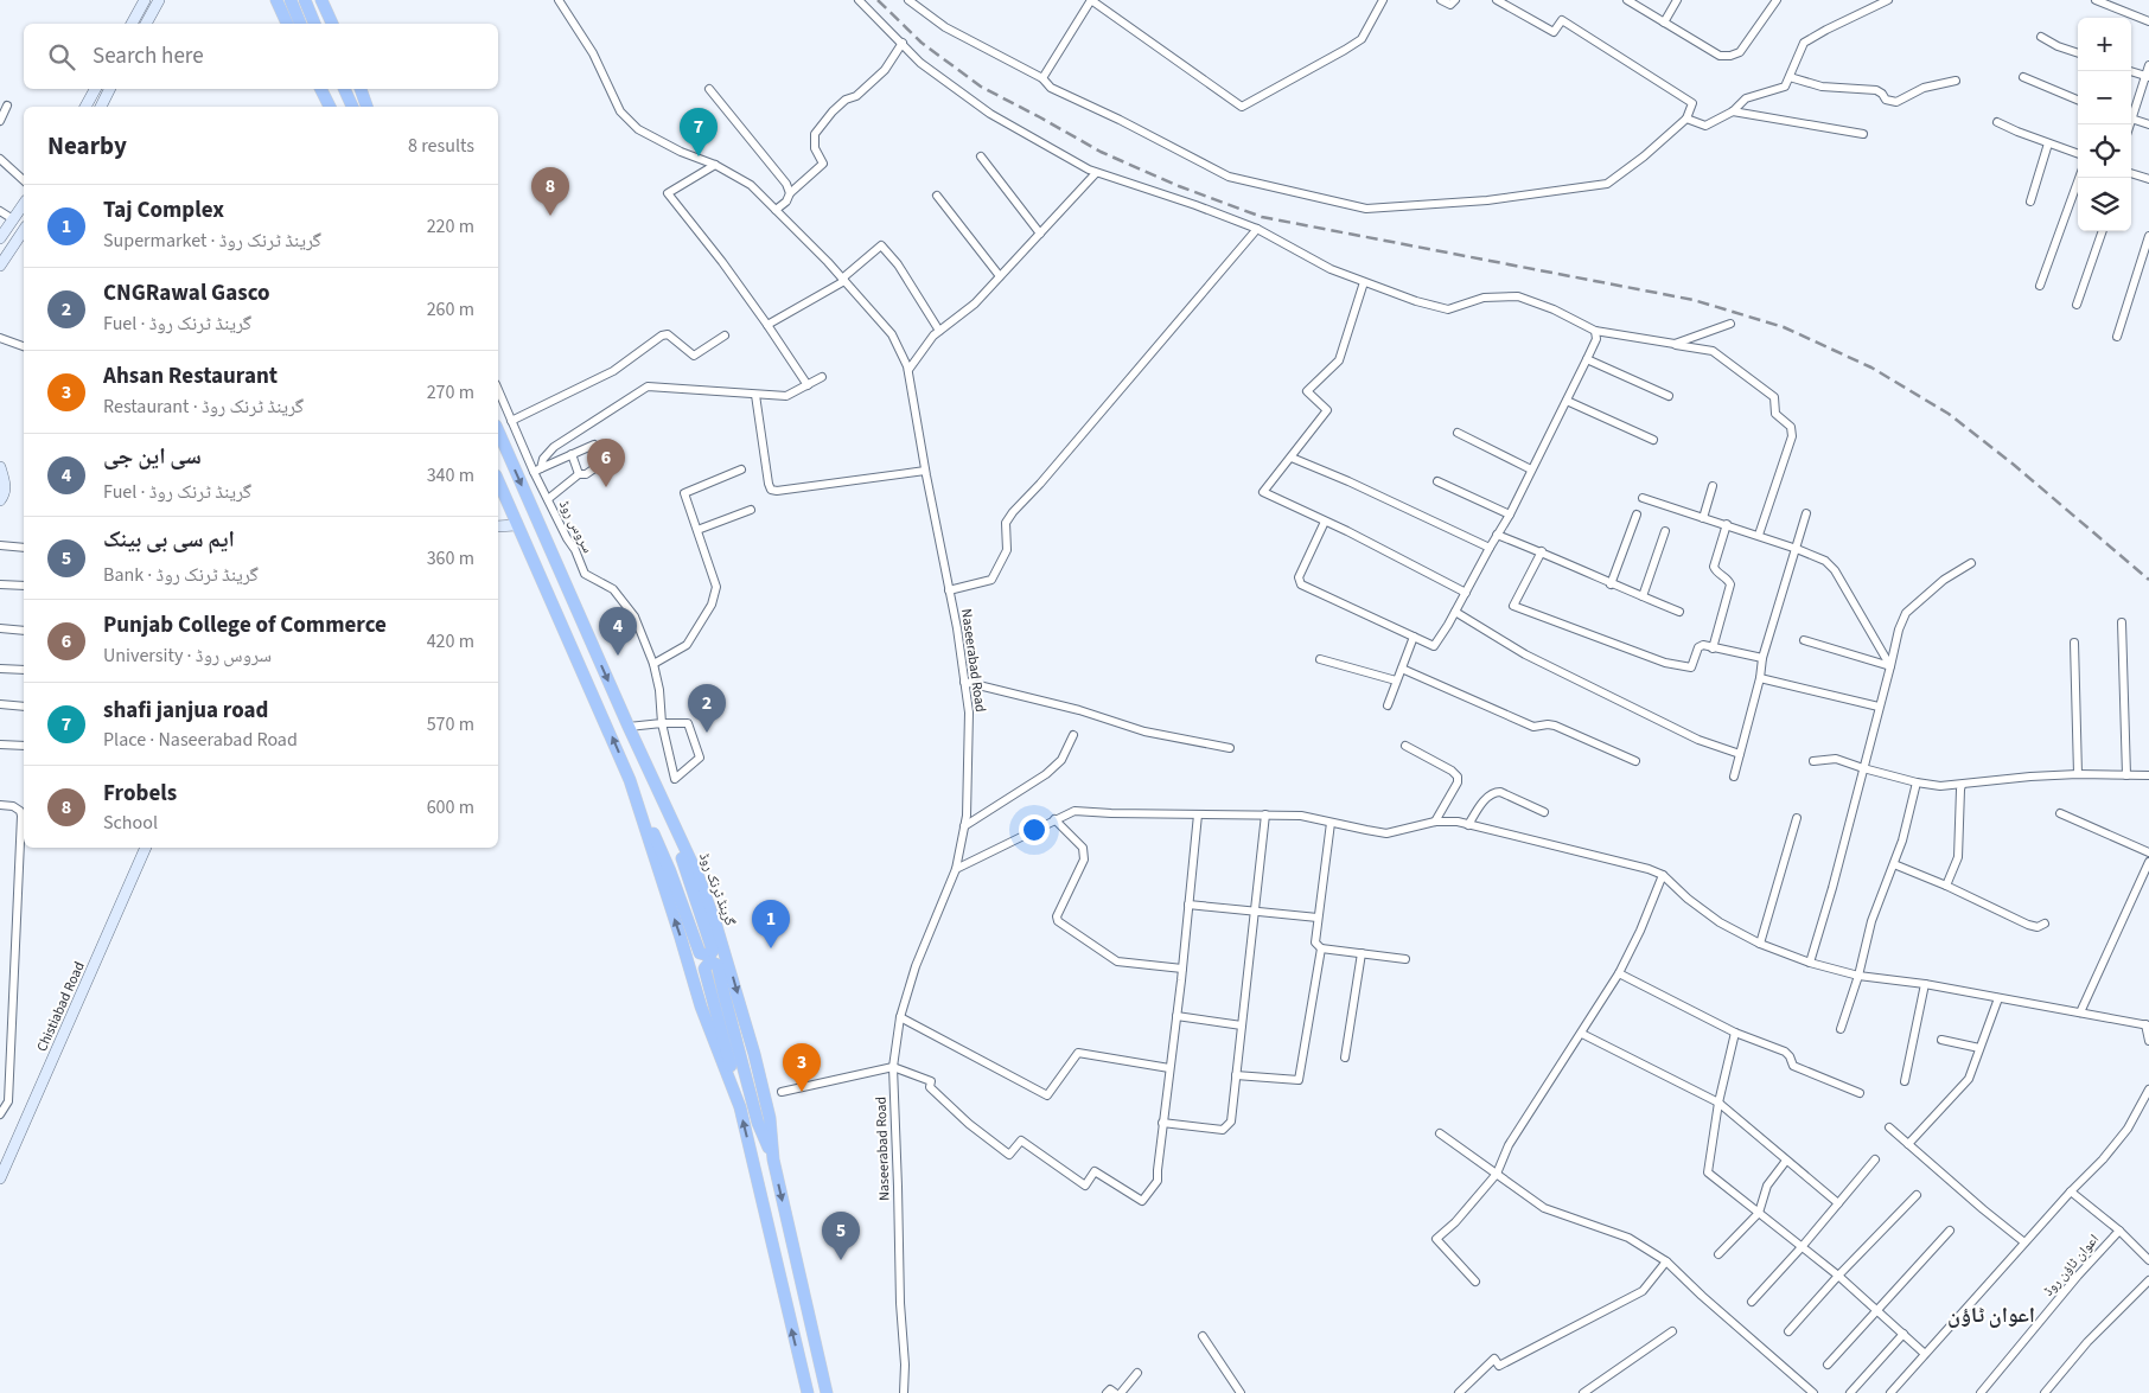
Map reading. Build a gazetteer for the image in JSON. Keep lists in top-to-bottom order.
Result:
{
  "streets": {
    "highway": ["گرینڈ ٹرنک روڈ"],
    "main road": ["Chistiabad Road"],
    "street": ["سروس روڈ", "Naseerabad Road", "اعوان ٹاؤن روڈ"]
  },
  "districts": ["اعوان ٹاؤن"],
  "page": {
    "map_buttons": ["+", "−"],
    "search": "Search here",
    "heading": ["Nearby", "8 results"],
    "pins": [
      "7",
      "8",
      "6",
      "4",
      "2",
      "1",
      "3",
      "5"
    ],
    "list": [
      {
        "mark": "1",
        "name": "Taj Complex",
        "note": "Supermarket · گرینڈ ٹرنک روڈ",
        "value": "220 m"
      },
      {
        "mark": "2",
        "name": "CNGRawal Gasco",
        "note": "Fuel · گرینڈ ٹرنک روڈ",
        "value": "260 m"
      },
      {
        "mark": "3",
        "name": "Ahsan Restaurant",
        "note": "Restaurant · گرینڈ ٹرنک روڈ",
        "value": "270 m"
      },
      {
        "mark": "4",
        "name": "سی این جی",
        "note": "Fuel · گرینڈ ٹرنک روڈ",
        "value": "340 m"
      },
      {
        "mark": "5",
        "name": "ایم سی بی بینک",
        "note": "Bank · گرینڈ ٹرنک روڈ",
        "value": "360 m"
      },
      {
        "mark": "6",
        "name": "Punjab College of Commerce",
        "note": "University · سروس روڈ",
        "value": "420 m"
      },
      {
        "mark": "7",
        "name": "shafi janjua road",
        "note": "Place · Naseerabad Road",
        "value": "570 m"
      },
      {
        "mark": "8",
        "name": "Frobels",
        "note": "School",
        "value": "600 m"
      }
    ]
  }
}
